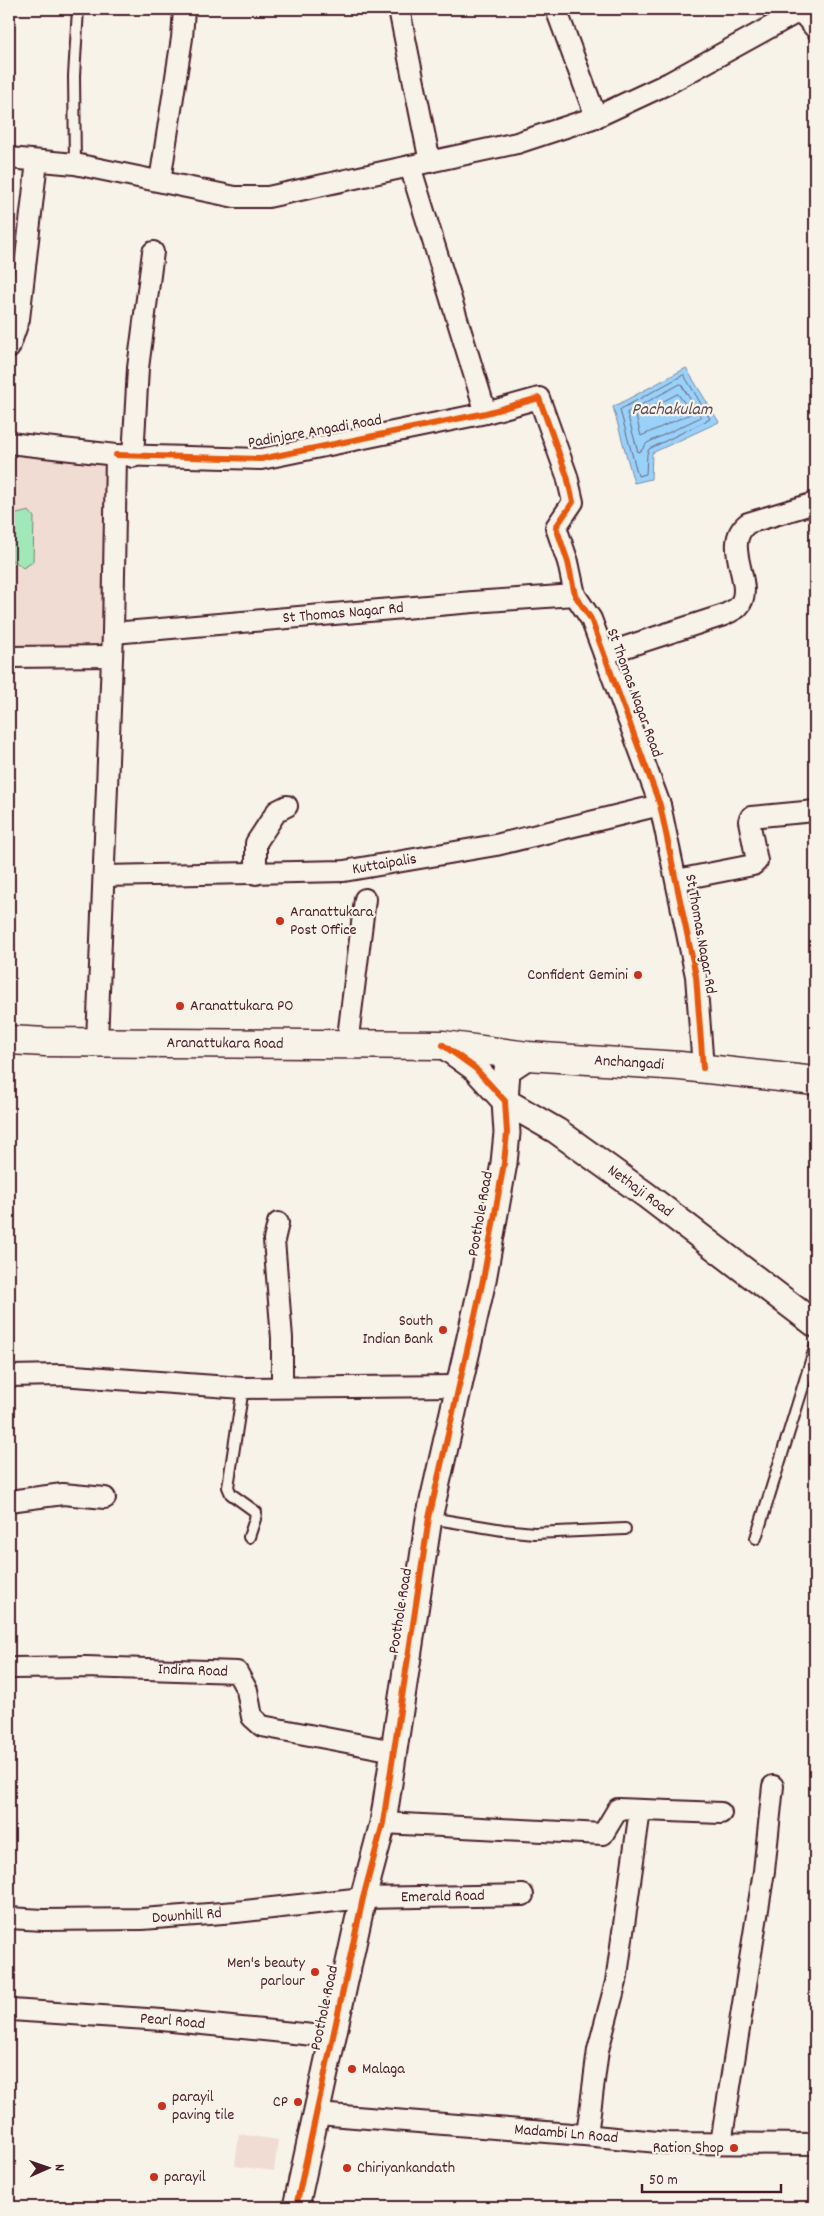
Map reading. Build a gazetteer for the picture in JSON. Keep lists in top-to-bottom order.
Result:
{
  "streets": {
    "main road": ["Aranattukara Road", "Anchangadi"],
    "street": [
      "Padinjare Angadi Road",
      "St Thomas Nagar Rd",
      "St Thomas Nagar Road",
      "Kuttaipalis",
      "Nethaji Road",
      "Poothole Road",
      "Indira Road",
      "Emerald Road",
      "Downhill Rd",
      "Pearl Road",
      "Madambi Ln Road"
    ]
  },
  "crossings": [
    ["Padinjare Angadi Road", "St Thomas Nagar Rd"],
    ["Padinjare Angadi Road", "St Thomas Nagar Road"],
    ["St Thomas Nagar Rd", "St Thomas Nagar Road"],
    ["St Thomas Nagar Rd", "Kuttaipalis"],
    ["St Thomas Nagar Rd", "Anchangadi"],
    ["St Thomas Nagar Road", "Kuttaipalis"],
    ["Aranattukara Road", "Anchangadi"],
    ["Nethaji Road", "Poothole Road"],
    ["Poothole Road", "Indira Road"],
    ["Poothole Road", "Emerald Road"],
    ["Poothole Road", "Downhill Rd"],
    ["Poothole Road", "Pearl Road"],
    ["Poothole Road", "Madambi Ln Road"],
    ["Emerald Road", "Downhill Rd"]
  ],
  "water": ["Pachakulam"],
  "places": [
    "Aranattukara Post Office",
    "Confident Gemini",
    "Aranattukara PO",
    "South Indian Bank",
    "Men's beauty parlour",
    "Malaga",
    "CP",
    "parayil paving tile",
    "Ration Shop",
    "Chiriyankandath",
    "parayil"
  ],
  "scale_bar": "50 m",
  "north": "right"
}
